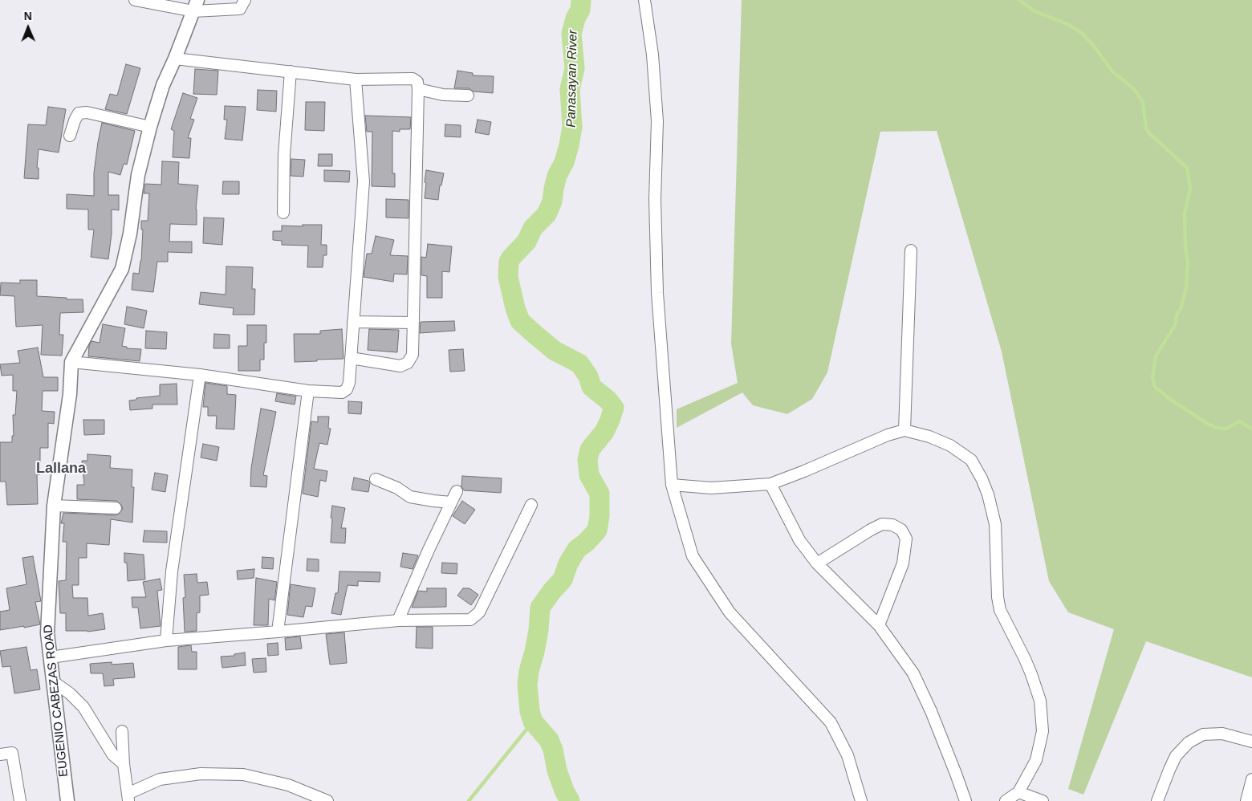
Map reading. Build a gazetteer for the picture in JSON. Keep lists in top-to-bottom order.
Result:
{
  "streets": {
    "street": ["EUGENIO CABEZAS ROAD"]
  },
  "districts": ["Lallana"],
  "water": ["Panasayan River"],
  "north": "top"
}
